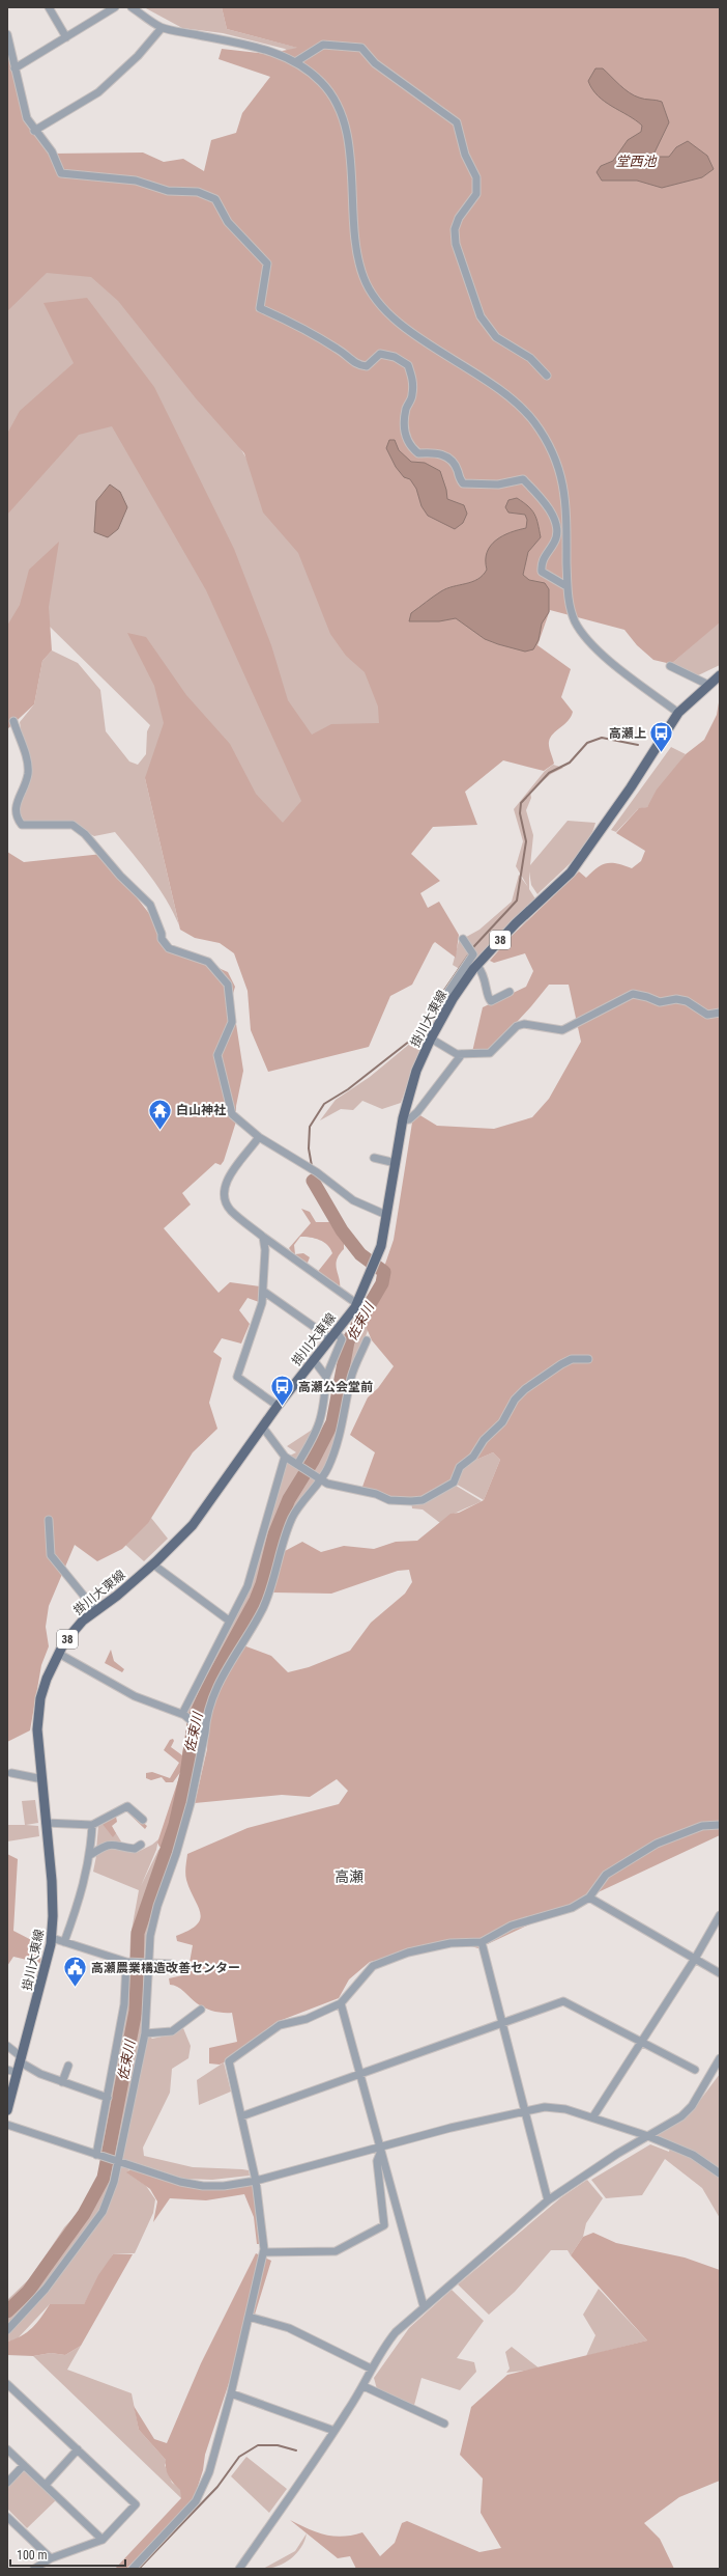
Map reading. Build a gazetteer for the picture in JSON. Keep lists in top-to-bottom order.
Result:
{
  "streets": {
    "main road": ["38", "掛川大東線"]
  },
  "districts": ["高瀬"],
  "water": ["堂西池", "佐束川"],
  "places": {
    "bus stop": ["高瀬上", "高瀬公会堂前"],
    "temple": ["白山神社"],
    "public building": ["高瀬農業構造改善センター"]
  },
  "scale_bar": "100 m"
}
